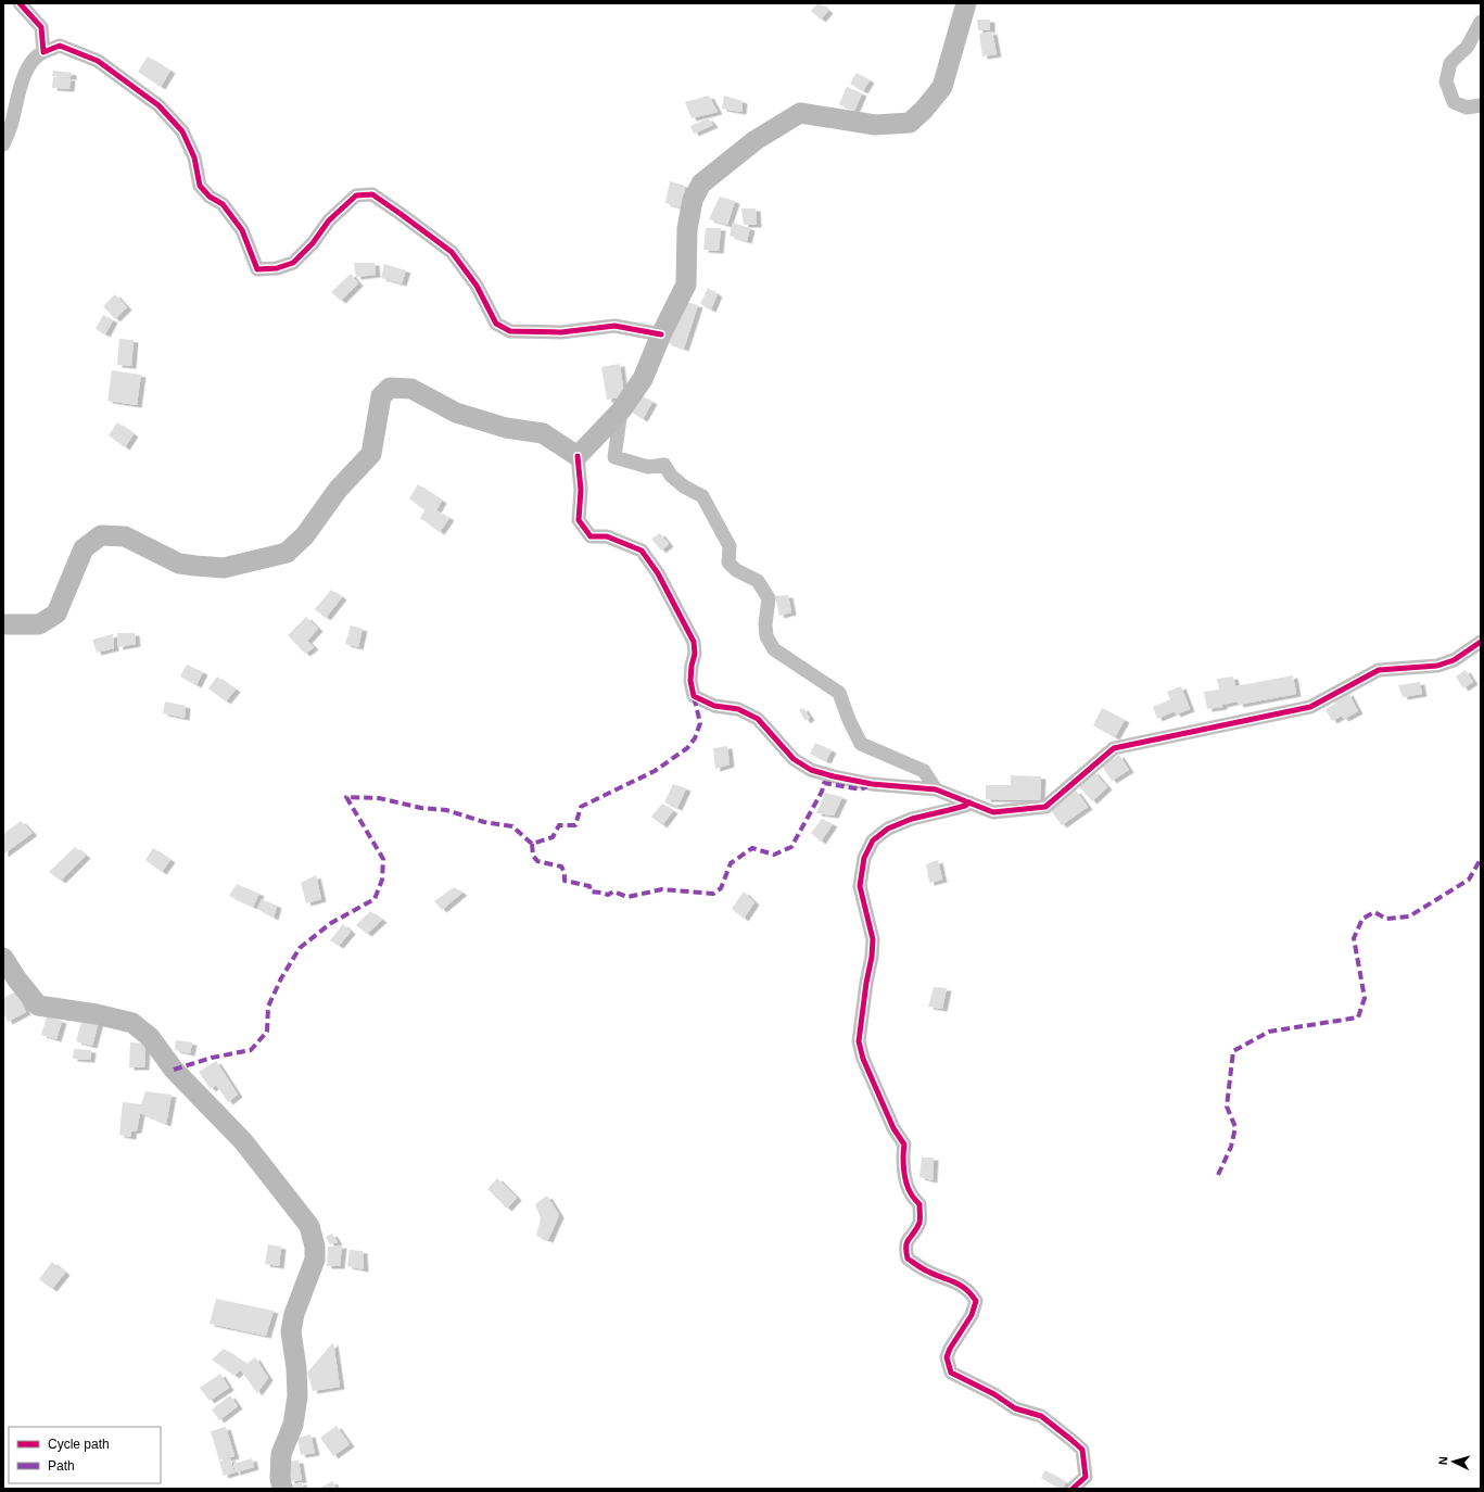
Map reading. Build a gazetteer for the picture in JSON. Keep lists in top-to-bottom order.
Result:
{
  "legend": ["Cycle path", "Path"],
  "north": "left"
}
